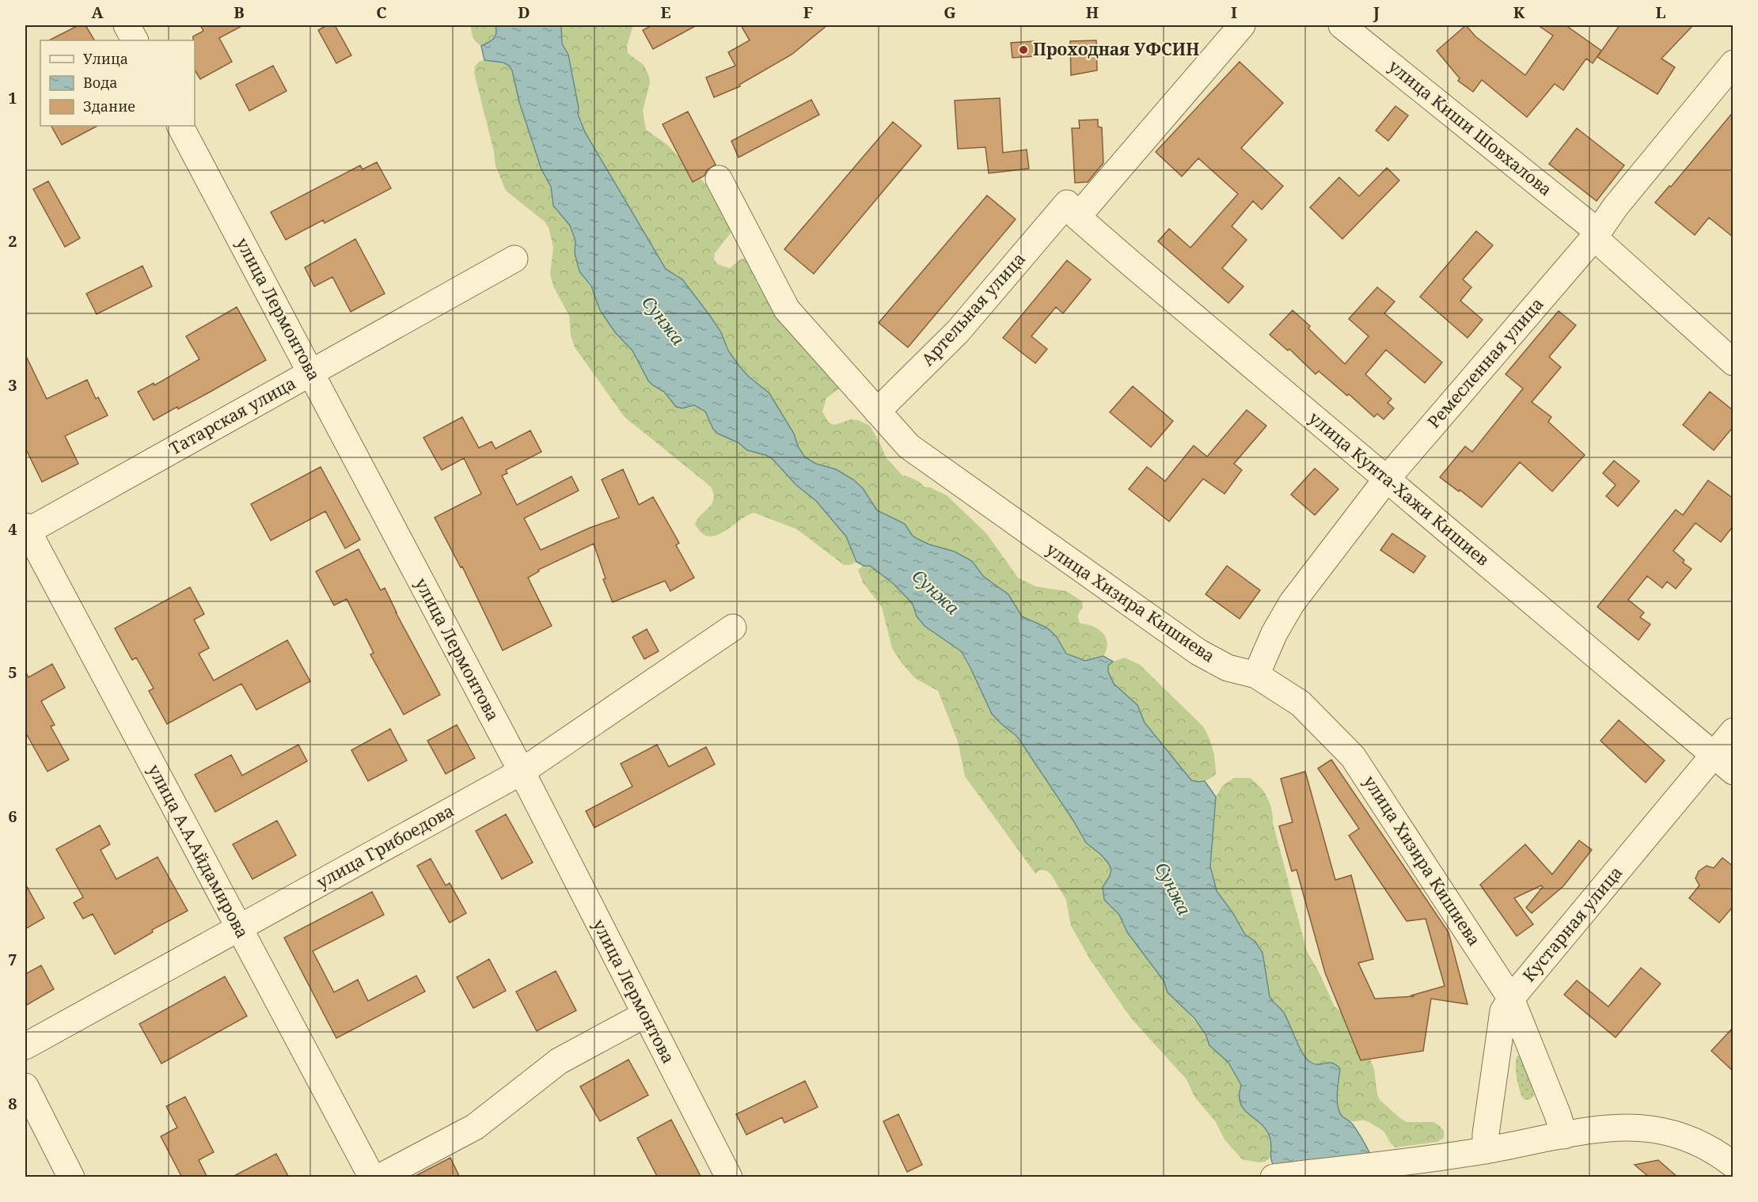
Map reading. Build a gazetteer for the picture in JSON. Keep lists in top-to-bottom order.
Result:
{
  "streets": {
    "street": [
      "улица Киши Шовхалова",
      "улица Лермонтова",
      "Артельная улица",
      "Ремесленная улица",
      "Татарская улица",
      "улица Кунта-Хажи Кишиев",
      "улица Хизира Кишиева",
      "улица Грибоедова",
      "улица А.А.Айдамирова",
      "Кустарная улица"
    ]
  },
  "crossings": [
    ["улица Киши Шовхалова", "Ремесленная улица"],
    ["улица Лермонтова", "Татарская улица"],
    ["улица Лермонтова", "улица Грибоедова"],
    ["Артельная улица", "улица Кунта-Хажи Кишиев"],
    ["Артельная улица", "улица Хизира Кишиева"],
    ["Ремесленная улица", "улица Кунта-Хажи Кишиев"],
    ["Ремесленная улица", "улица Хизира Кишиева"],
    ["Татарская улица", "улица А.А.Айдамирова"],
    ["улица Кунта-Хажи Кишиев", "Кустарная улица"],
    ["улица Хизира Кишиева", "Кустарная улица"],
    ["улица Грибоедова", "улица А.А.Айдамирова"]
  ],
  "water": ["Сунжа"],
  "places": ["Проходная УФСИН"],
  "legend": ["Улица", "Вода", "Здание"],
  "grid": {
    "columns": [
      "A",
      "B",
      "C",
      "D",
      "E",
      "F",
      "G",
      "H",
      "I",
      "J",
      "K",
      "L"
    ],
    "rows": [
      "1",
      "2",
      "3",
      "4",
      "5",
      "6",
      "7",
      "8"
    ]
  }
}
